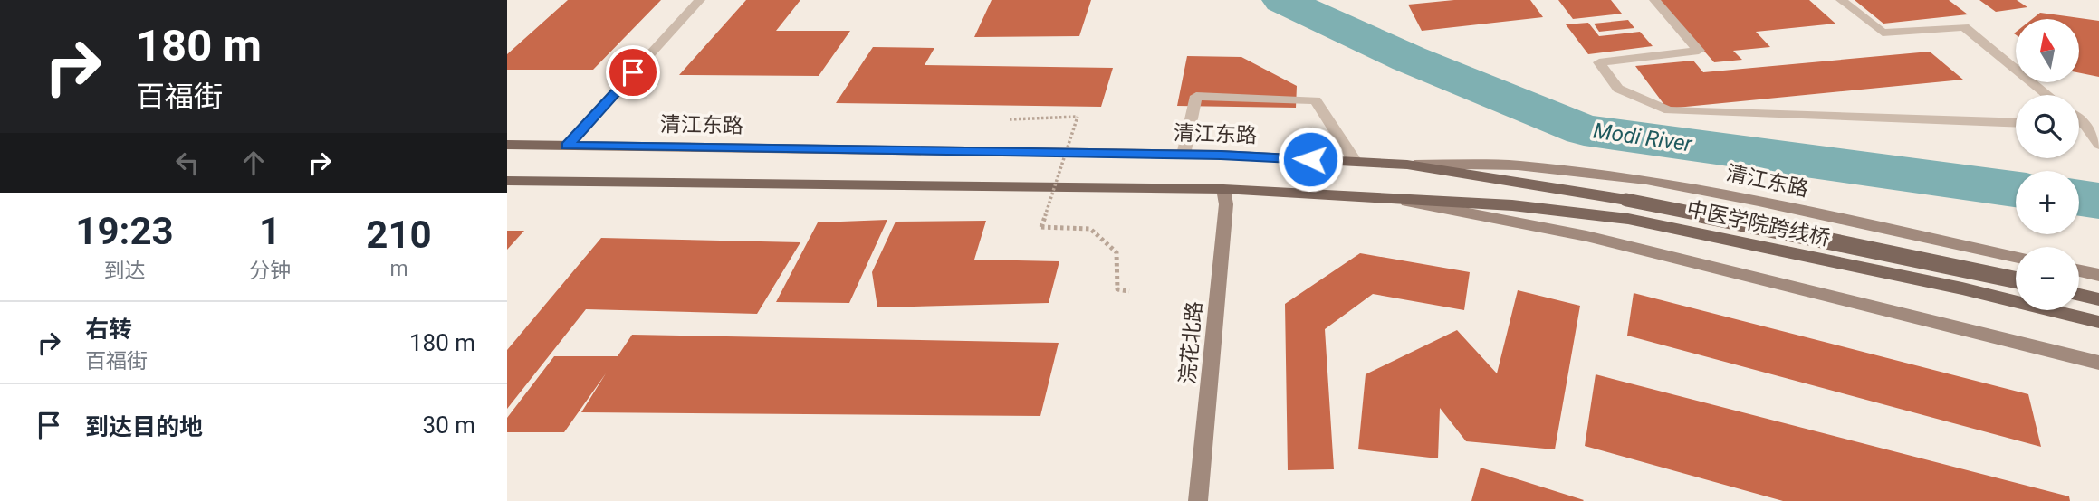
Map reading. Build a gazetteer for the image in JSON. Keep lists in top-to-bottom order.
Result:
{
  "streets": {
    "main road": ["清江东路", "中医学院跨线桥", "浣花北路"]
  },
  "crossings": [
    ["清江东路", "中医学院跨线桥"],
    ["中医学院跨线桥", "浣花北路"]
  ],
  "water": ["Modi River"],
  "north": "top",
  "page": {
    "turn": ["180 m", "百福街"],
    "map_buttons": ["+", "−"],
    "eta": [
      "19:23",
      "到达",
      "1",
      "分钟",
      "210",
      "m"
    ],
    "list": [
      {
        "name": "右转",
        "note": "百福街",
        "value": "180 m"
      },
      {
        "name": "到达目的地",
        "value": "30 m"
      }
    ]
  }
}
